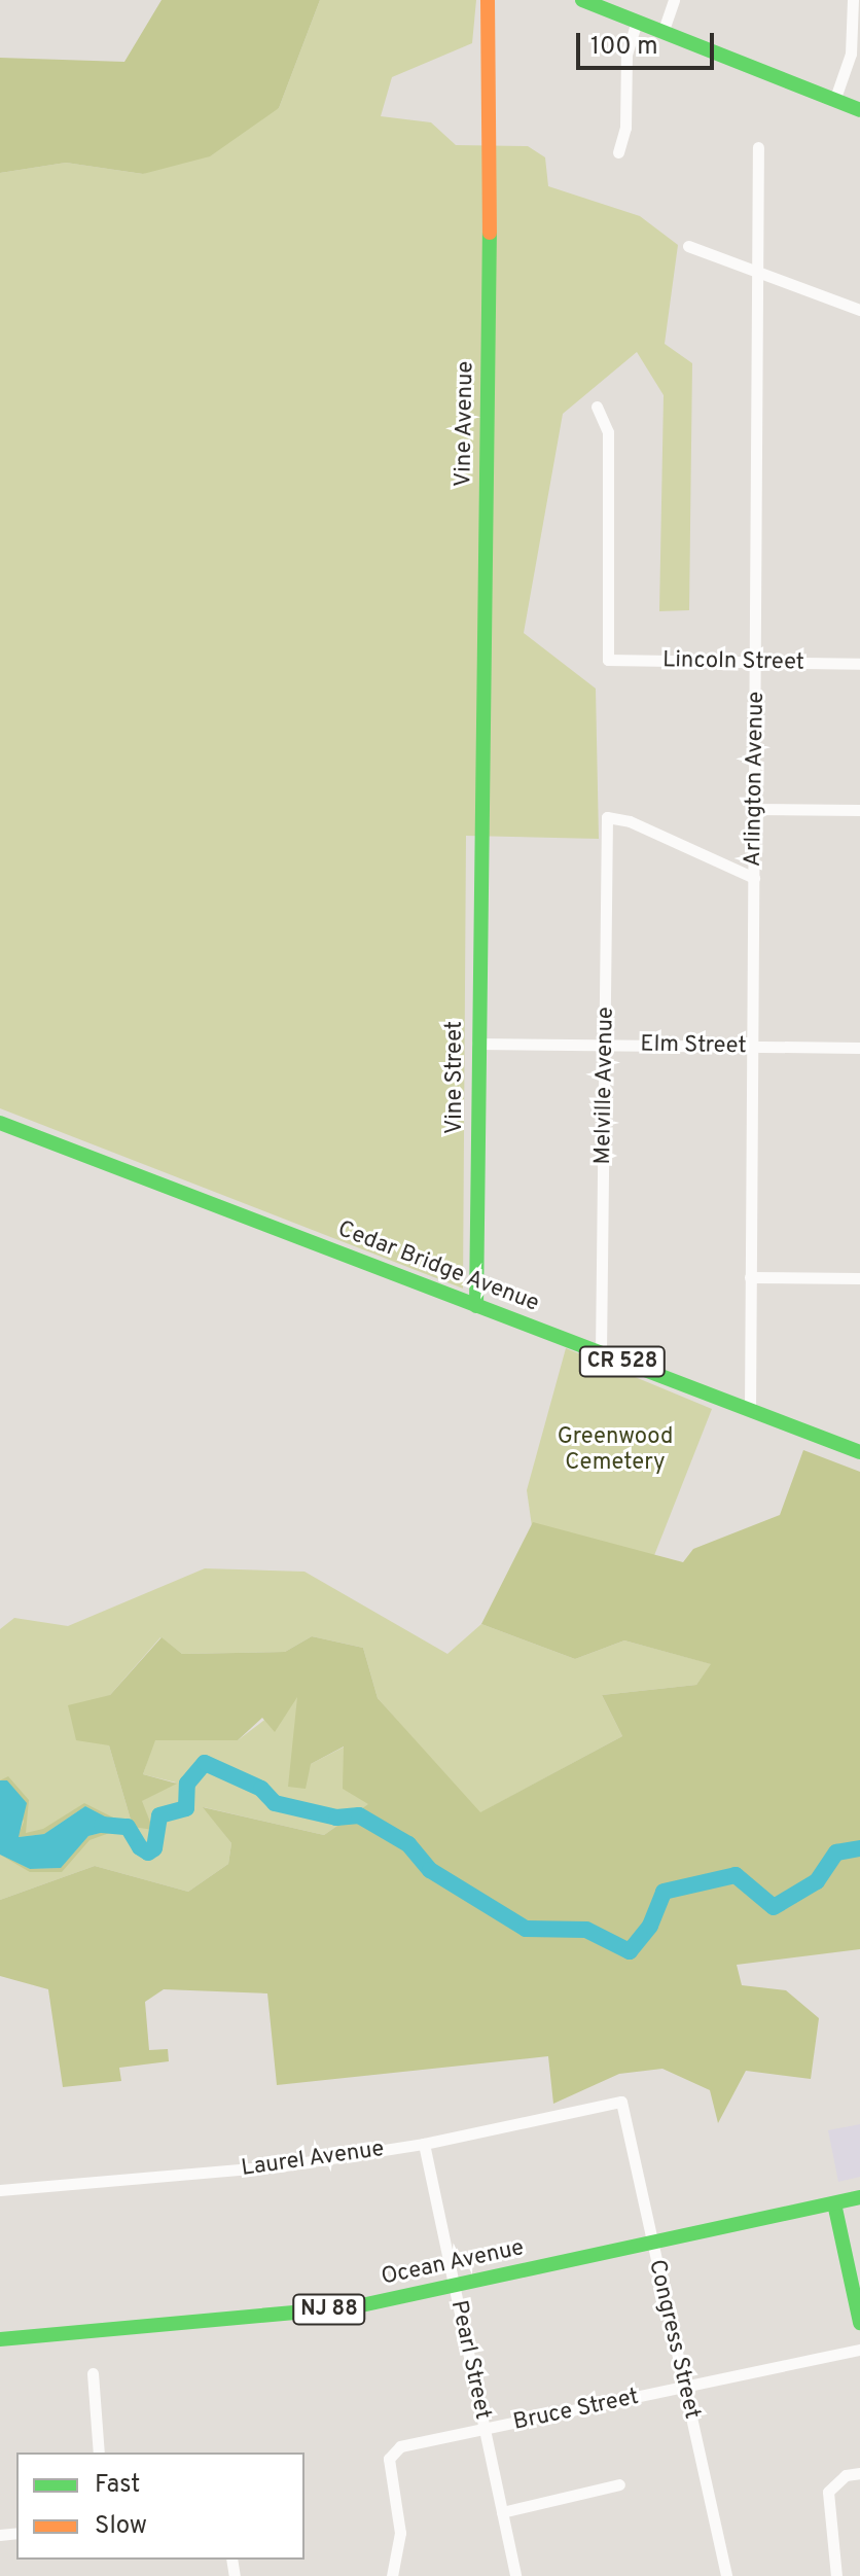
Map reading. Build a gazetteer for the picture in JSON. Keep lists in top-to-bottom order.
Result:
{
  "streets": {
    "main road": [
      "Vine Avenue",
      "Vine Street",
      "Cedar Bridge Avenue",
      "CR 528",
      "Ocean Avenue",
      "NJ 88"
    ],
    "street": [
      "Lincoln Street",
      "Arlington Avenue",
      "Elm Street",
      "Melville Avenue",
      "Laurel Avenue",
      "Congress Street",
      "Pearl Street",
      "Bruce Street"
    ]
  },
  "crossings": [
    ["Vine Avenue", "Vine Street"],
    ["Lincoln Street", "Arlington Avenue"],
    ["Arlington Avenue", "Elm Street"],
    ["Arlington Avenue", "Melville Avenue"],
    ["Arlington Avenue", "Cedar Bridge Avenue"],
    ["Elm Street", "Vine Street"],
    ["Elm Street", "Melville Avenue"],
    ["Vine Street", "Cedar Bridge Avenue"],
    ["Melville Avenue", "Cedar Bridge Avenue"],
    ["Laurel Avenue", "Congress Street"],
    ["Laurel Avenue", "Pearl Street"],
    ["Ocean Avenue", "Congress Street"],
    ["Ocean Avenue", "Pearl Street"],
    ["Congress Street", "Bruce Street"],
    ["Pearl Street", "Bruce Street"]
  ],
  "parks": ["Greenwood Cemetery"],
  "legend": ["Fast", "Slow"],
  "scale_bar": "100 m"
}
